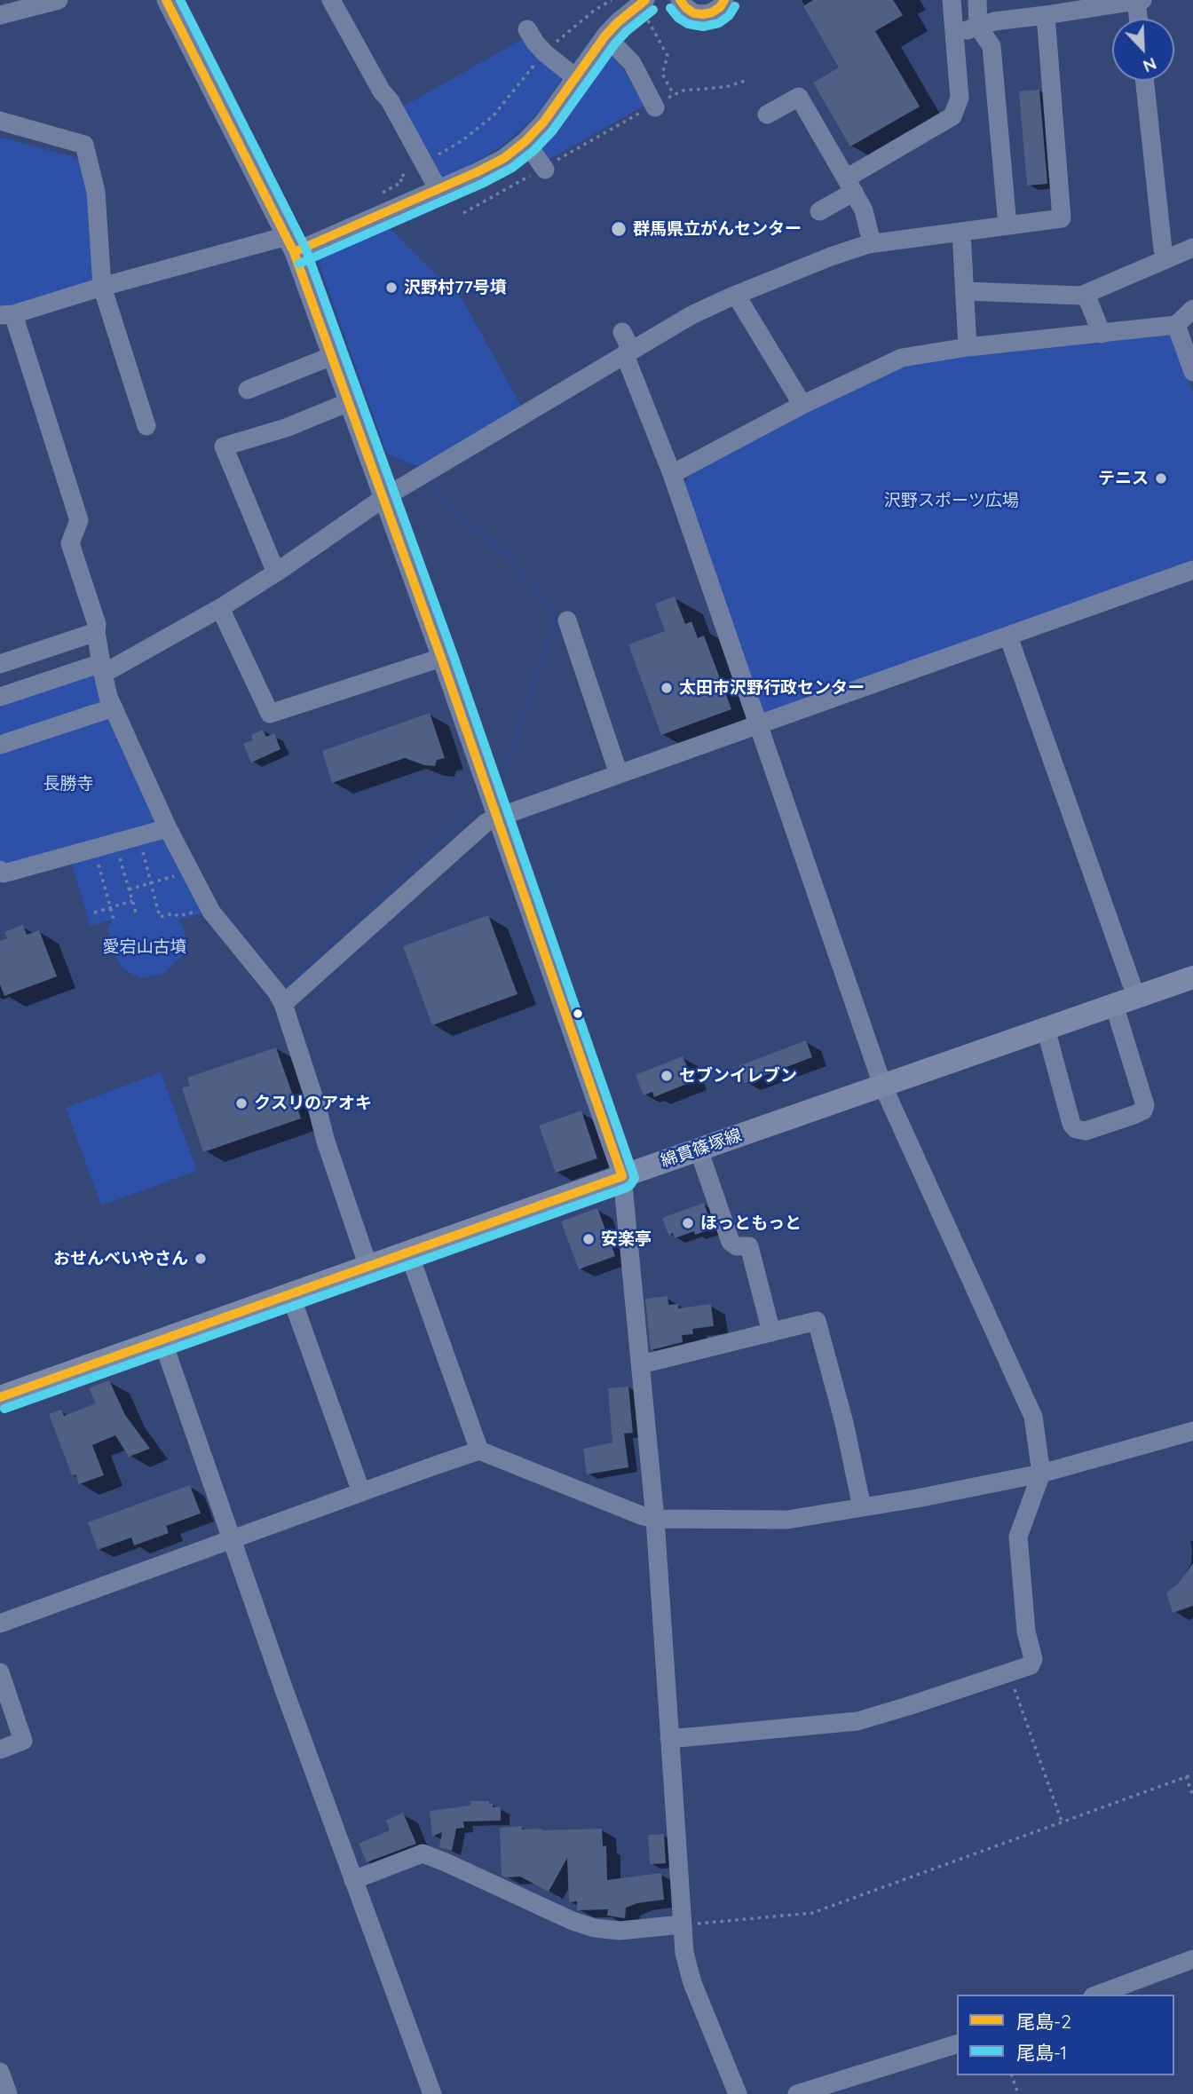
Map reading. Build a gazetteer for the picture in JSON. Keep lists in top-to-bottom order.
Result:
{
  "streets": {
    "main road": ["綿貫篠塚線"]
  },
  "parks": ["沢野スポーツ広場", "長勝寺", "愛宕山古墳"],
  "places": [
    "群馬県立がんセンター",
    "沢野村77号墳",
    "テニス",
    "太田市沢野行政センター",
    "セブンイレブン",
    "クスリのアオキ",
    "ほっともっと",
    "安楽亭",
    "おせんべいやさん"
  ],
  "lines": ["transit line 尾島-2", "transit line 尾島-1"],
  "legend": ["尾島-2", "尾島-1"],
  "north": "bottom right"
}
